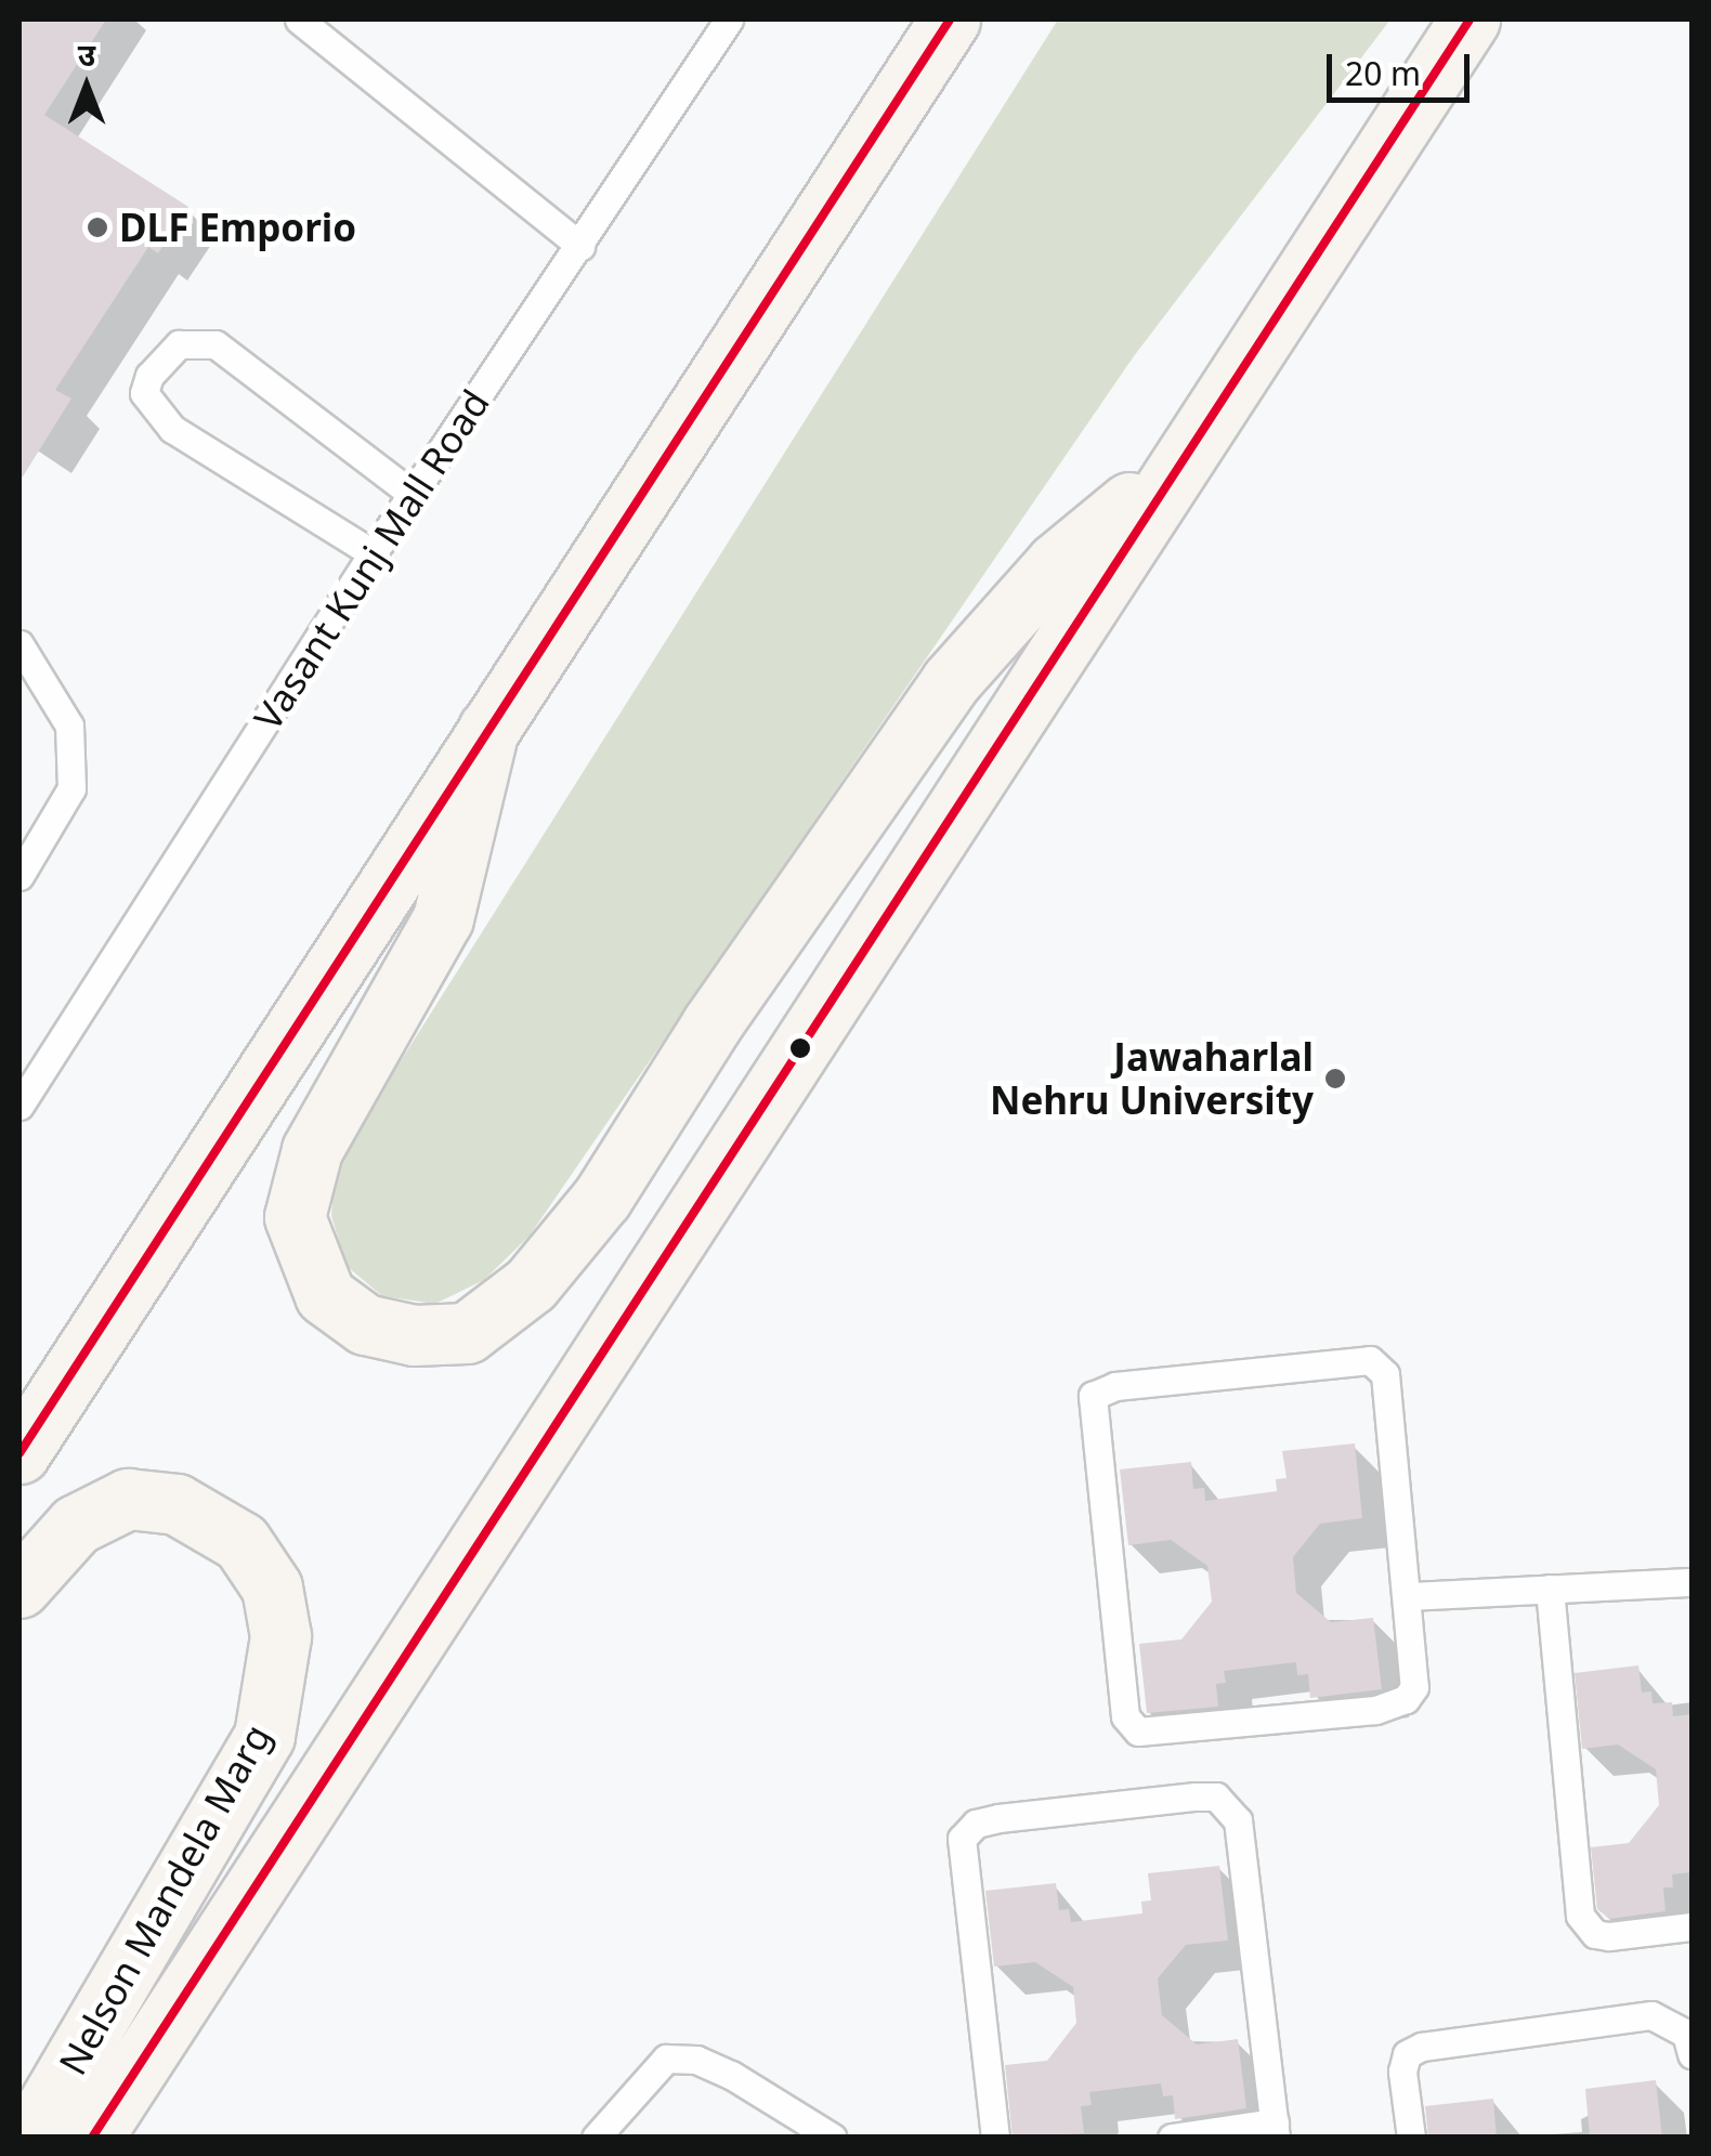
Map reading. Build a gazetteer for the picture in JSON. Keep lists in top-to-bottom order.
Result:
{
  "streets": {
    "main road": ["Nelson Mandela Marg"],
    "lane": ["Vasant Kunj Mall Road"]
  },
  "places": ["DLF Emporio", "Jawaharlal Nehru University"],
  "scale_bar": "20 m",
  "north": "top"
}
